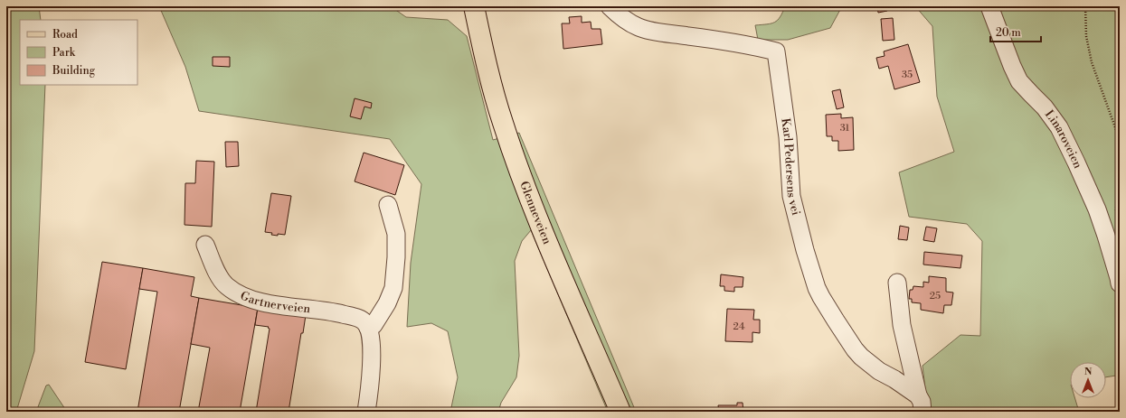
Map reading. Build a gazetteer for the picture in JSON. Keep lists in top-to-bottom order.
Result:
{
  "streets": {
    "main road": ["Glenneveien"],
    "street": ["Linaroveien", "Karl Pedersens vei", "Gartnerveien"]
  },
  "house_numbers": [
    "35",
    "31",
    "25",
    "24"
  ],
  "legend": ["Road", "Park", "Building"],
  "scale_bar": "20 m",
  "north": "top"
}
